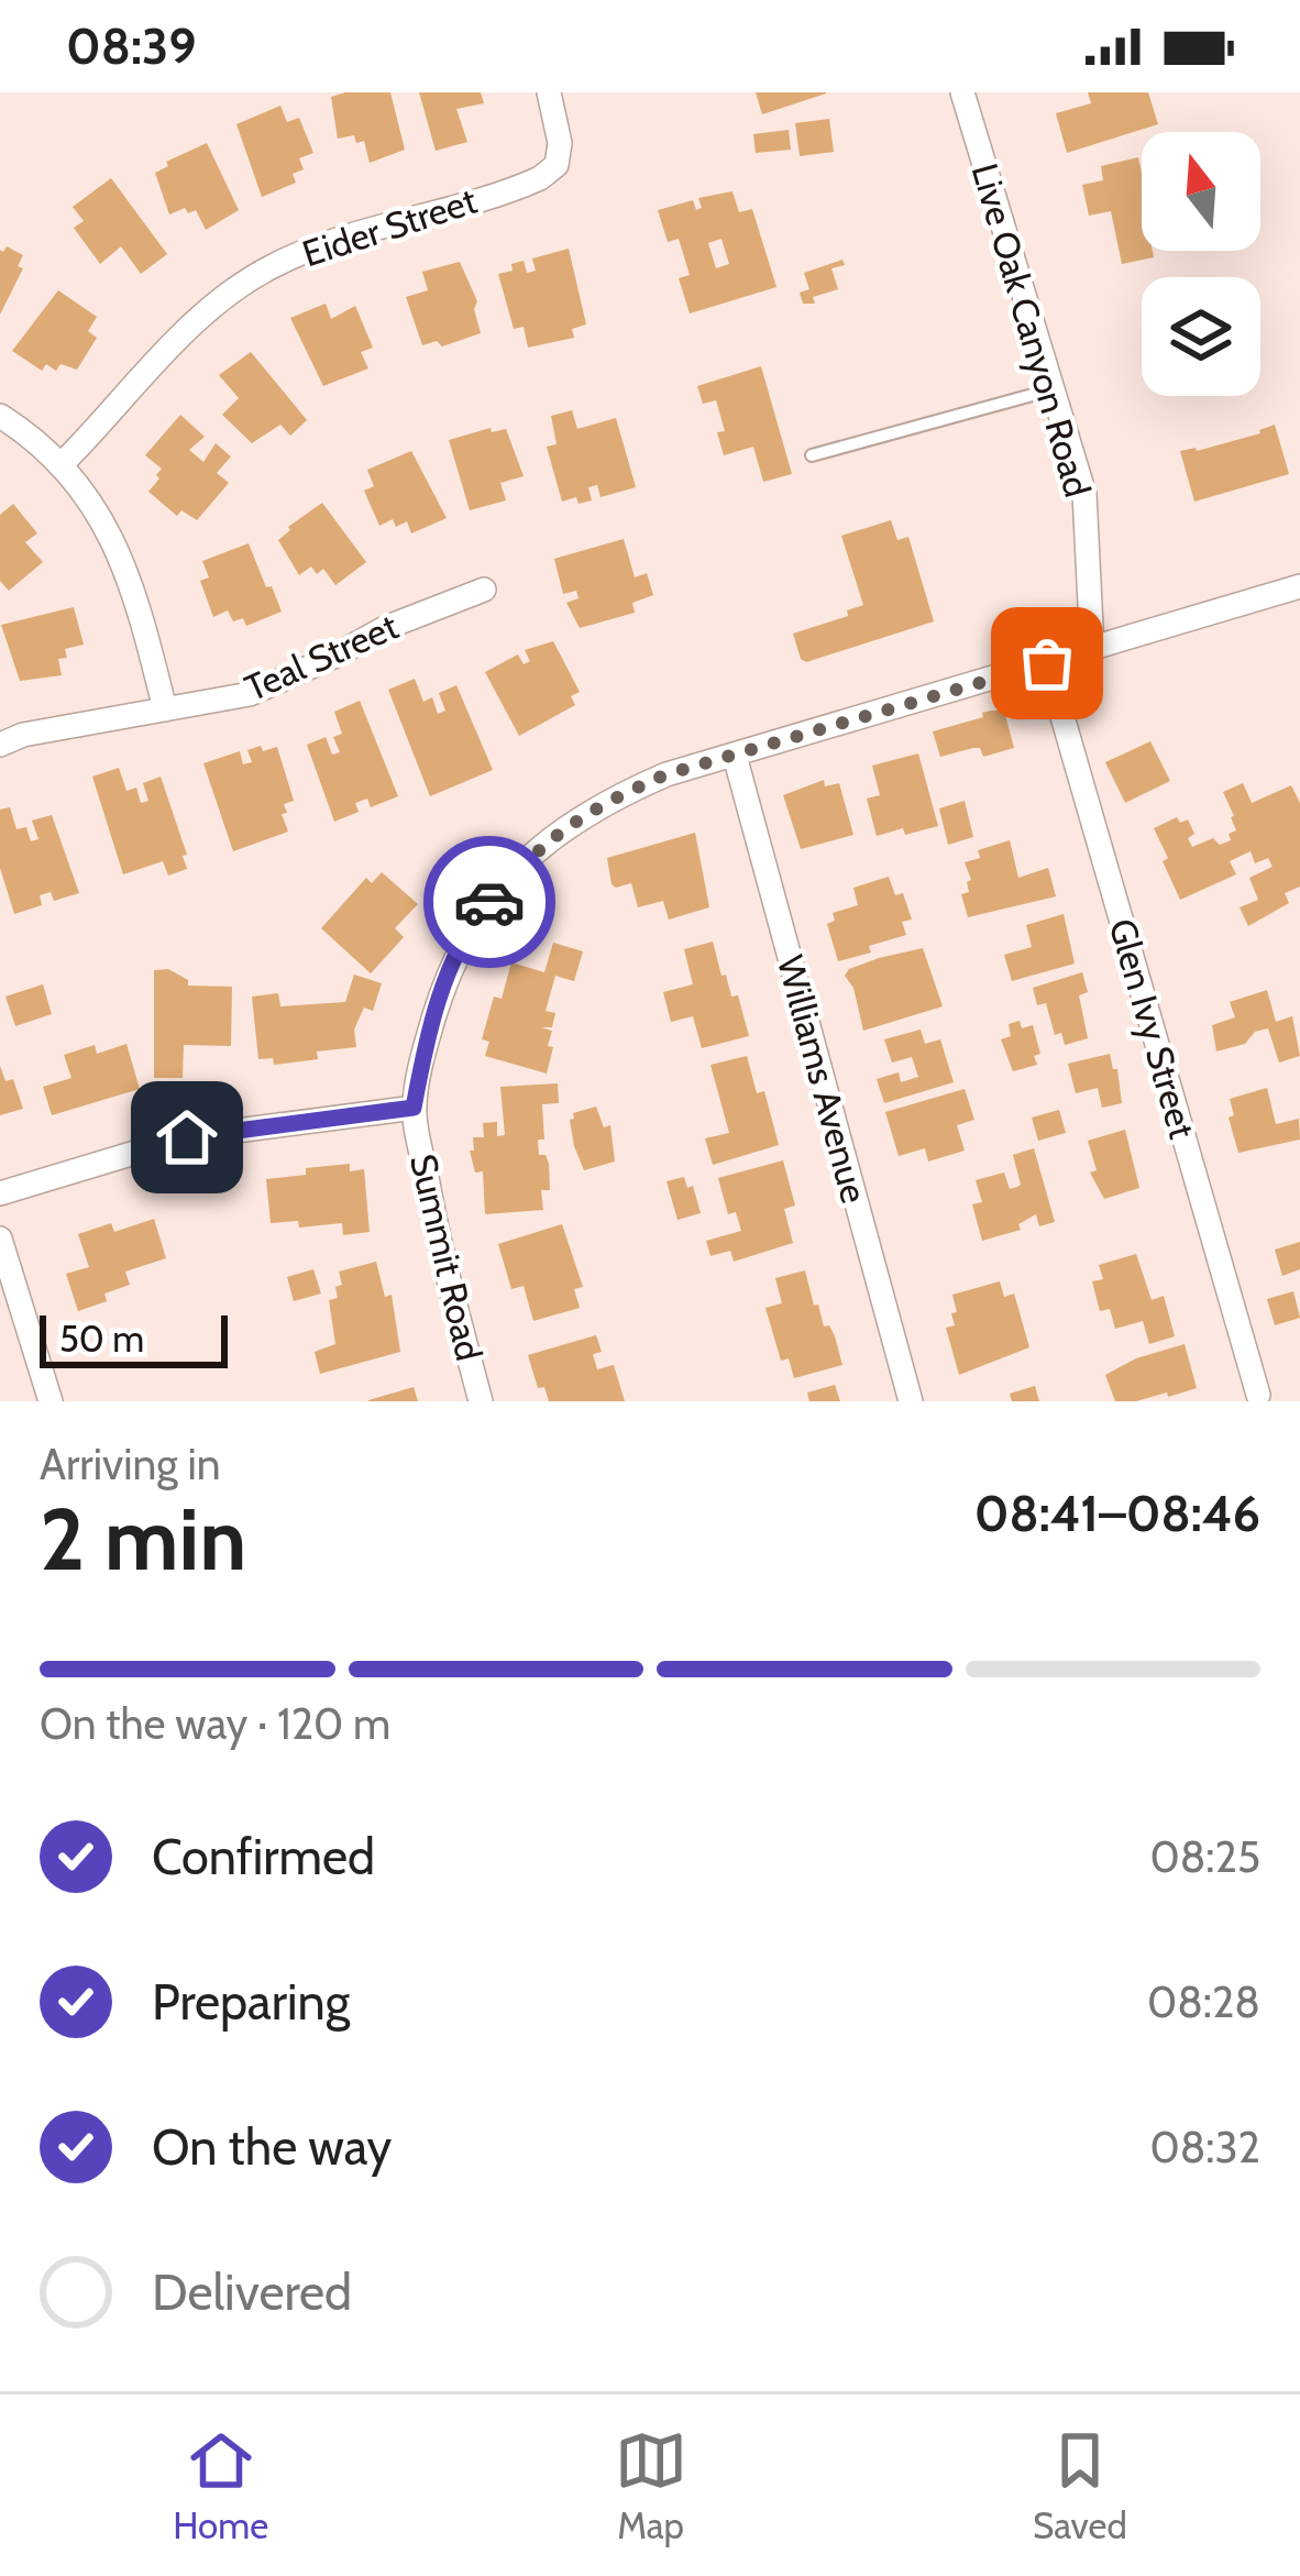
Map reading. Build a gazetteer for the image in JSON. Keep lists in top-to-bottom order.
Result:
{
  "streets": {
    "street": [
      "Eider Street",
      "Live Oak Canyon Road",
      "Teal Street",
      "Glen Ivy Street",
      "Williams Avenue",
      "Summit Road"
    ]
  },
  "crossings": [
    ["Live Oak Canyon Road", "Summit Road"],
    ["Glen Ivy Street", "Summit Road"],
    ["Williams Avenue", "Summit Road"]
  ],
  "scale_bar": "50 m",
  "north": "top",
  "page": {
    "status": "08:39",
    "scale": "50 m",
    "heading": ["2 min", "Arriving in", "08:41–08:46"],
    "bar": "On the way · 120 m",
    "list": [
      ["Confirmed", "08:25"],
      ["Preparing", "08:28"],
      ["On the way", "08:32"],
      "Delivered"
    ],
    "tabs": ["Home", "Map", "Saved"]
  }
}
